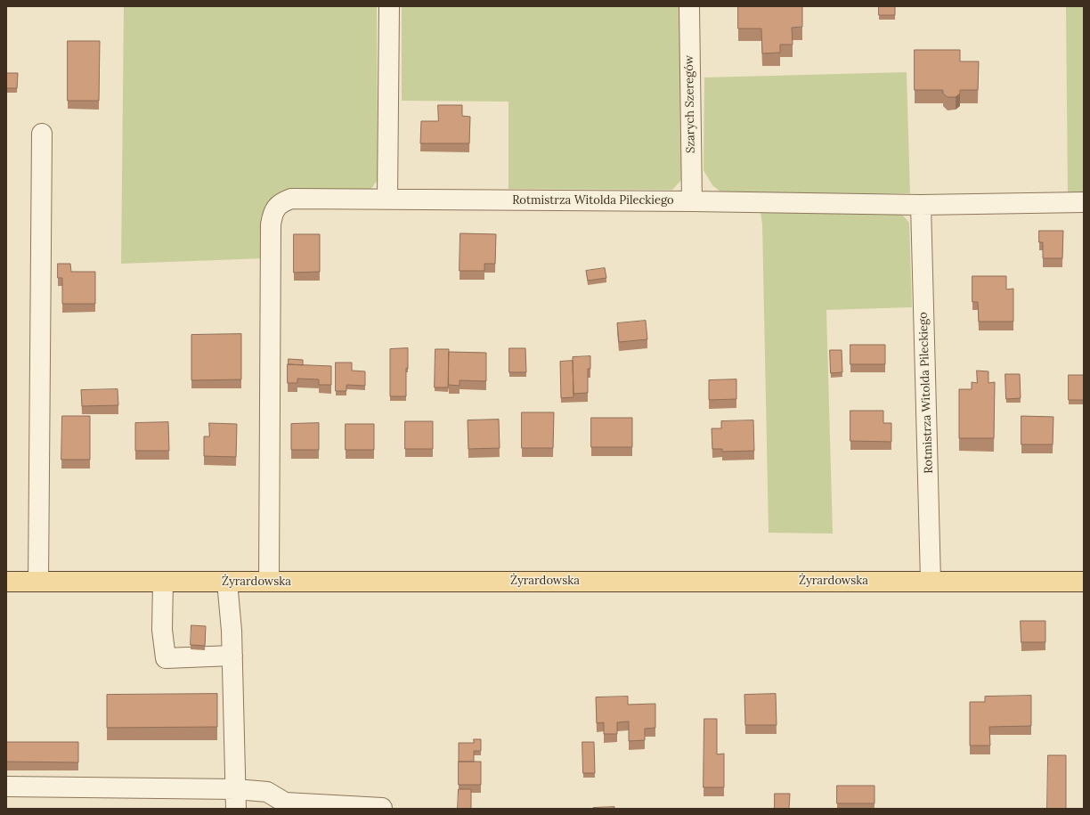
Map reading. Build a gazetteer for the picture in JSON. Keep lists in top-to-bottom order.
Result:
{
  "streets": {
    "main road": ["Żyrardowska"],
    "street": ["Szarych Szeregów", "Rotmistrza Witolda Pileckiego"]
  },
  "crossings": [
    ["Szarych Szeregów", "Rotmistrza Witolda Pileckiego"],
    ["Rotmistrza Witolda Pileckiego", "Żyrardowska"]
  ]
}
